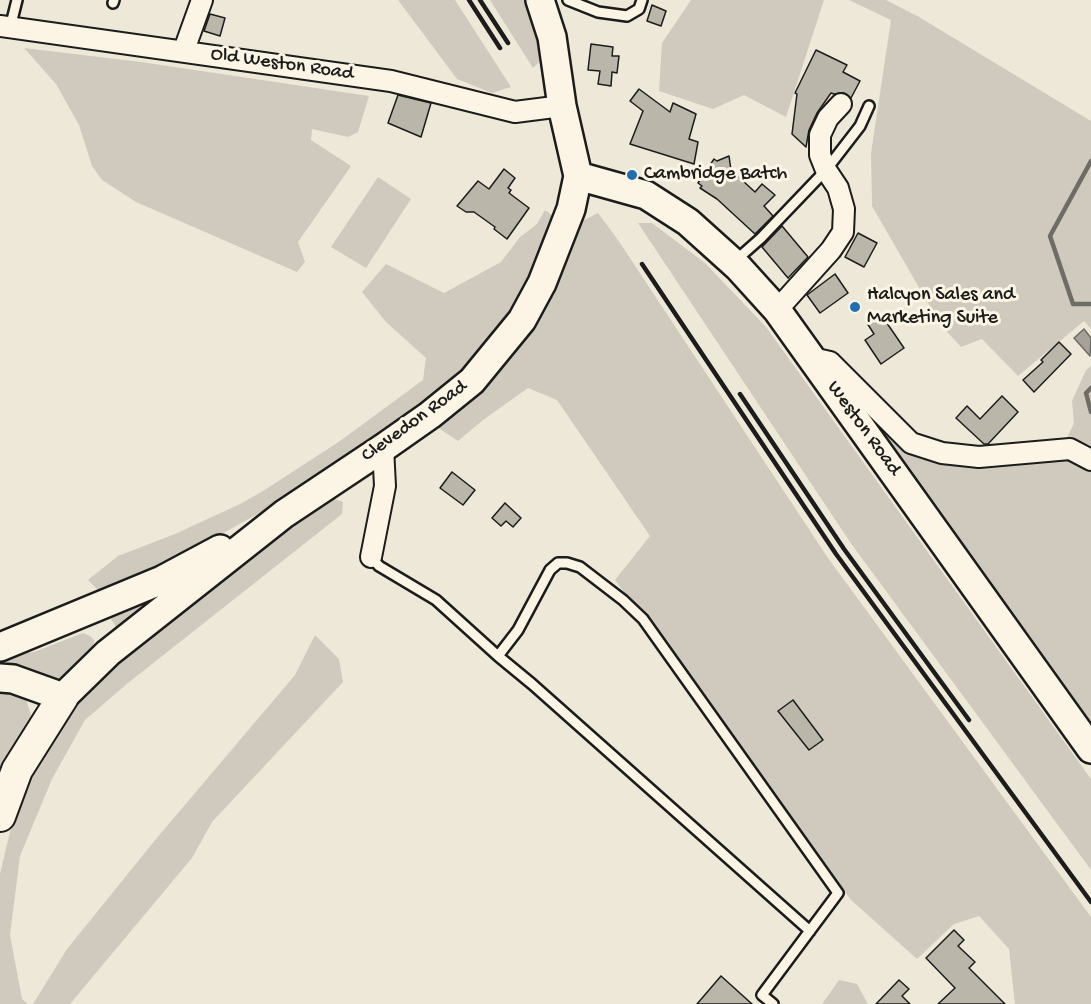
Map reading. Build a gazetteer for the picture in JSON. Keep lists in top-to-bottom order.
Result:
{
  "streets": {
    "main road": ["Clevedon Road", "Weston Road"],
    "street": ["Old Weston Road"]
  },
  "crossings": [
    ["Old Weston Road", "Clevedon Road"],
    ["Clevedon Road", "Weston Road"]
  ],
  "places": ["Cambridge Batch", "Halcyon Sales and Marketing Suite"]
}
